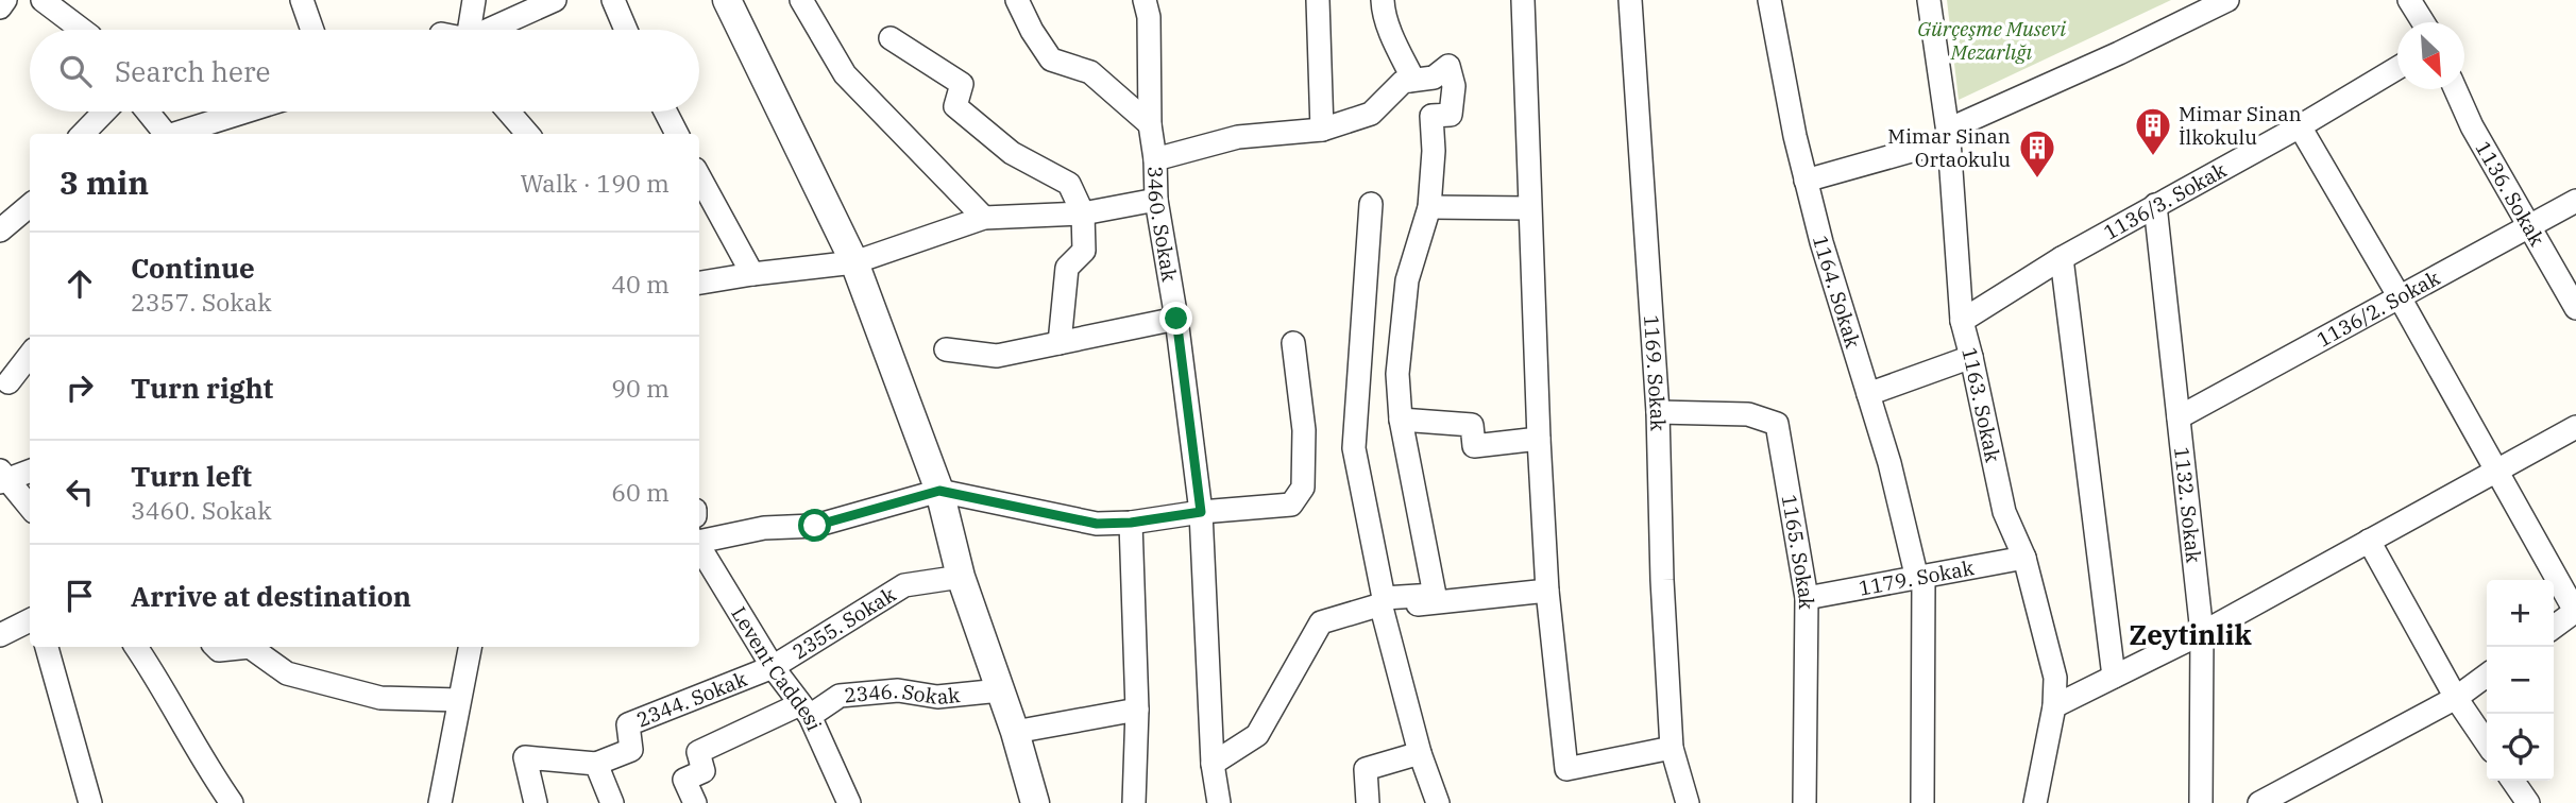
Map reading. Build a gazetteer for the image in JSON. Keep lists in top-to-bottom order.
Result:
{
  "streets": {
    "street": [
      "1136. Sokak",
      "1136/3. Sokak",
      "3460. Sokak",
      "1164. Sokak",
      "1136/2. Sokak",
      "1169. Sokak",
      "1163. Sokak",
      "1132. Sokak",
      "1165. Sokak",
      "1179. Sokak",
      "2355. Sokak",
      "Levent Caddesi",
      "2346. Sokak",
      "2344. Sokak"
    ]
  },
  "crossings": [
    ["1136. Sokak", "1136/2. Sokak"],
    ["1136/3. Sokak", "1163. Sokak"],
    ["1136/3. Sokak", "1132. Sokak"],
    ["1164. Sokak", "1179. Sokak"],
    ["1136/2. Sokak", "1132. Sokak"],
    ["1169. Sokak", "1165. Sokak"],
    ["1163. Sokak", "1179. Sokak"],
    ["1165. Sokak", "1179. Sokak"],
    ["2355. Sokak", "Levent Caddesi"],
    ["2355. Sokak", "2344. Sokak"],
    ["Levent Caddesi", "2346. Sokak"],
    ["Levent Caddesi", "2344. Sokak"]
  ],
  "districts": ["Zeytinlik"],
  "parks": ["Gürçeşme Musevi Mezarlığı"],
  "places": {
    "building": ["Mimar Sinan İlkokulu", "Mimar Sinan Ortaokulu"]
  },
  "north": "bottom right",
  "page": {
    "search": "Search here",
    "heading": ["3 min", "Walk · 190 m"],
    "list": [
      ["Continue", "2357. Sokak", "40 m"],
      ["Turn right", "90 m"],
      ["Turn left", "3460. Sokak", "60 m"],
      "Arrive at destination"
    ],
    "map_buttons": ["+", "−"]
  }
}
